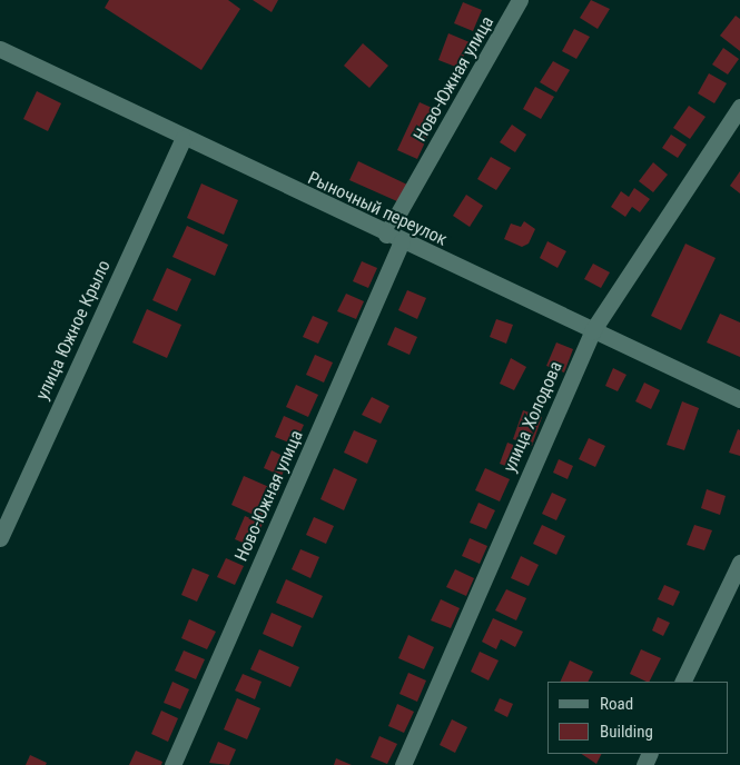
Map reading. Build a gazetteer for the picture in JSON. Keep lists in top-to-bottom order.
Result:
{
  "streets": {
    "street": [
      "Ново-Южная улица",
      "Рыночный переулок",
      "улица Южное Крыло",
      "улица Холодова"
    ]
  },
  "crossings": [
    ["Ново-Южная улица", "Рыночный переулок"],
    ["Рыночный переулок", "улица Южное Крыло"],
    ["Рыночный переулок", "улица Холодова"]
  ],
  "legend": ["Road", "Building"]
}
